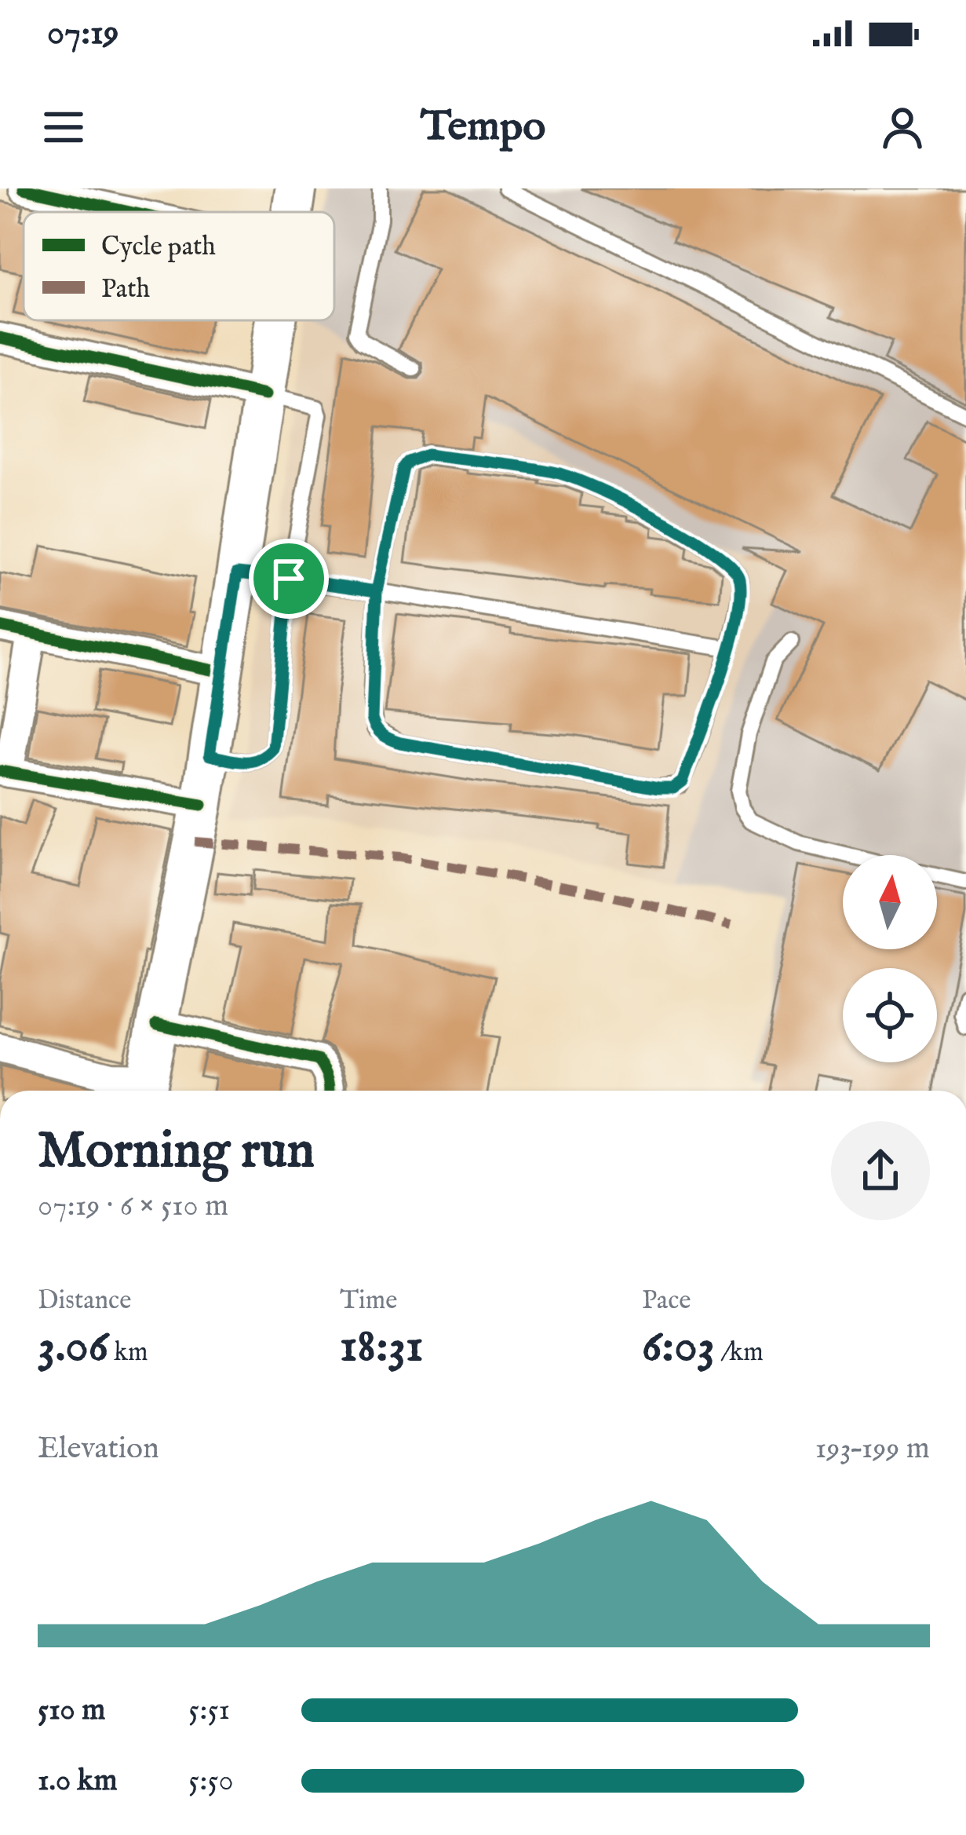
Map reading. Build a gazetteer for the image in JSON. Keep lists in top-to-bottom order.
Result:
{
  "legend": ["Cycle path", "Path"],
  "north": "top",
  "page": {
    "status": "07:19",
    "header": "Tempo",
    "heading": ["Morning run", "07:19 · 6 × 510 m"],
    "stats": [
      ["Distance", "3.06 km"],
      ["Time", "18:31"],
      ["Pace", "6:03 /km"]
    ],
    "chart": ["Elevation", "193–199 m"],
    "list": [
      {
        "name": "510 m",
        "note": "5:51"
      },
      {
        "name": "1.0 km",
        "note": "5:50"
      }
    ]
  }
}
